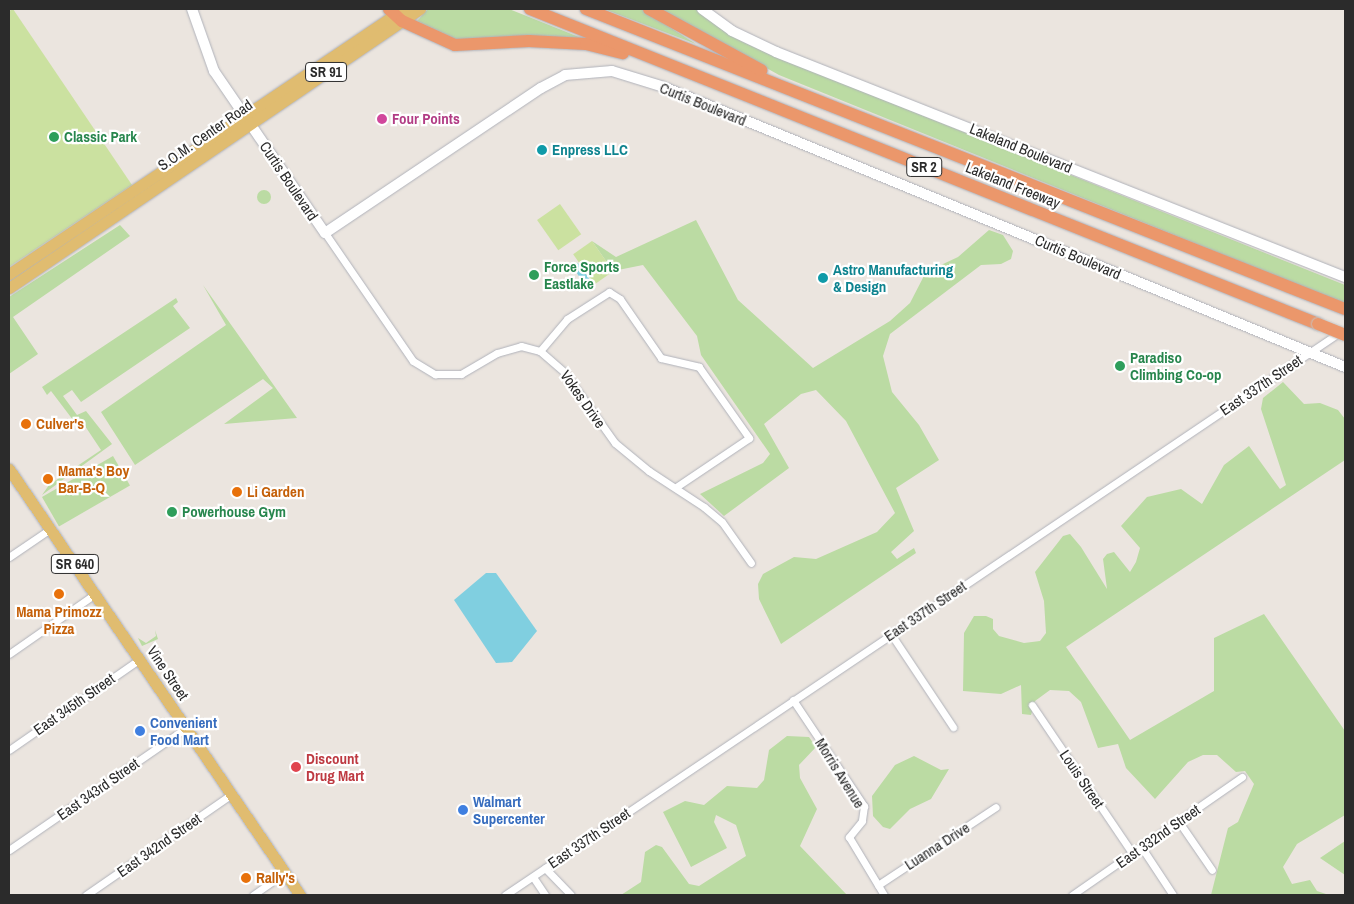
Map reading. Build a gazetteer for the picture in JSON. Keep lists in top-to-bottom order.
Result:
{
  "streets": {
    "highway": ["SR 2", "Lakeland Freeway"],
    "main road": [
      "SR 91",
      "S.O.M. Center Road",
      "SR 640",
      "Vine Street"
    ],
    "street": [
      "Curtis Boulevard",
      "Lakeland Boulevard",
      "East 337th Street",
      "Vokes Drive",
      "East 345th Street",
      "Morris Avenue",
      "Louis Street",
      "East 343rd Street",
      "East 332nd Street",
      "East 342nd Street",
      "Luanna Drive"
    ]
  },
  "crossings": [
    ["Curtis Boulevard", "S.O.M. Center Road"],
    ["Curtis Boulevard", "East 337th Street"],
    ["East 337th Street", "Morris Avenue"],
    ["Vine Street", "East 345th Street"],
    ["Vine Street", "East 343rd Street"],
    ["Vine Street", "East 342nd Street"],
    ["Morris Avenue", "Luanna Drive"],
    ["Louis Street", "East 332nd Street"]
  ],
  "places": [
    "Four Points",
    "Classic Park",
    "Enpress LLC",
    "Force Sports Eastlake",
    "Astro Manufacturing & Design",
    "Paradiso Climbing Co-op",
    "Culver's",
    "Mama's Boy Bar-B-Q",
    "Li Garden",
    "Powerhouse Gym",
    "Mama Primozz Pizza",
    "Convenient Food Mart",
    "Discount Drug Mart",
    "Walmart Supercenter",
    "Rally's"
  ]
}
